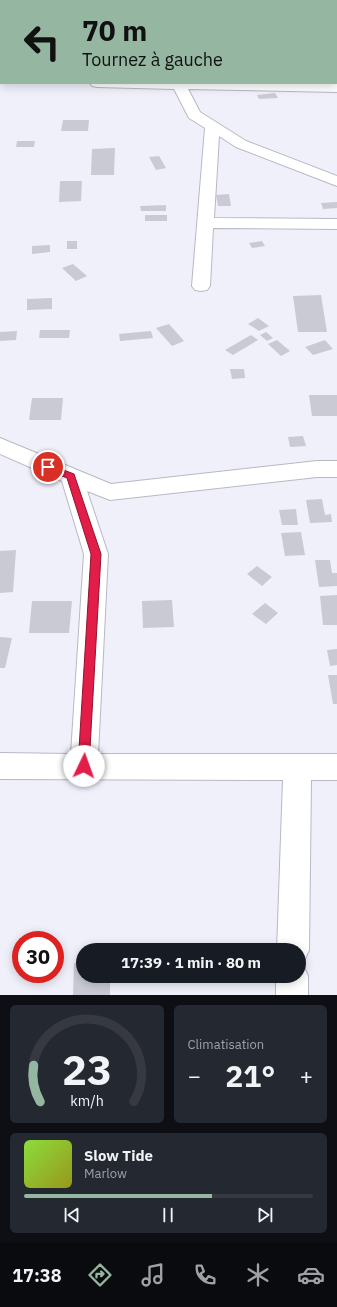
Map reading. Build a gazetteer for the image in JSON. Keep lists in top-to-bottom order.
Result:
{
  "page": {
    "turn": ["70 m", "Tournez à gauche"],
    "limit": "30",
    "trip": "17:39 · 1 min · 80 m",
    "tile": "Climatisation",
    "heat": ["−", "21°", "+"],
    "song": ["Slow Tide", "Marlow"],
    "tabs": "17:38",
    "gauge": ["23", "km/h"]
  }
}
